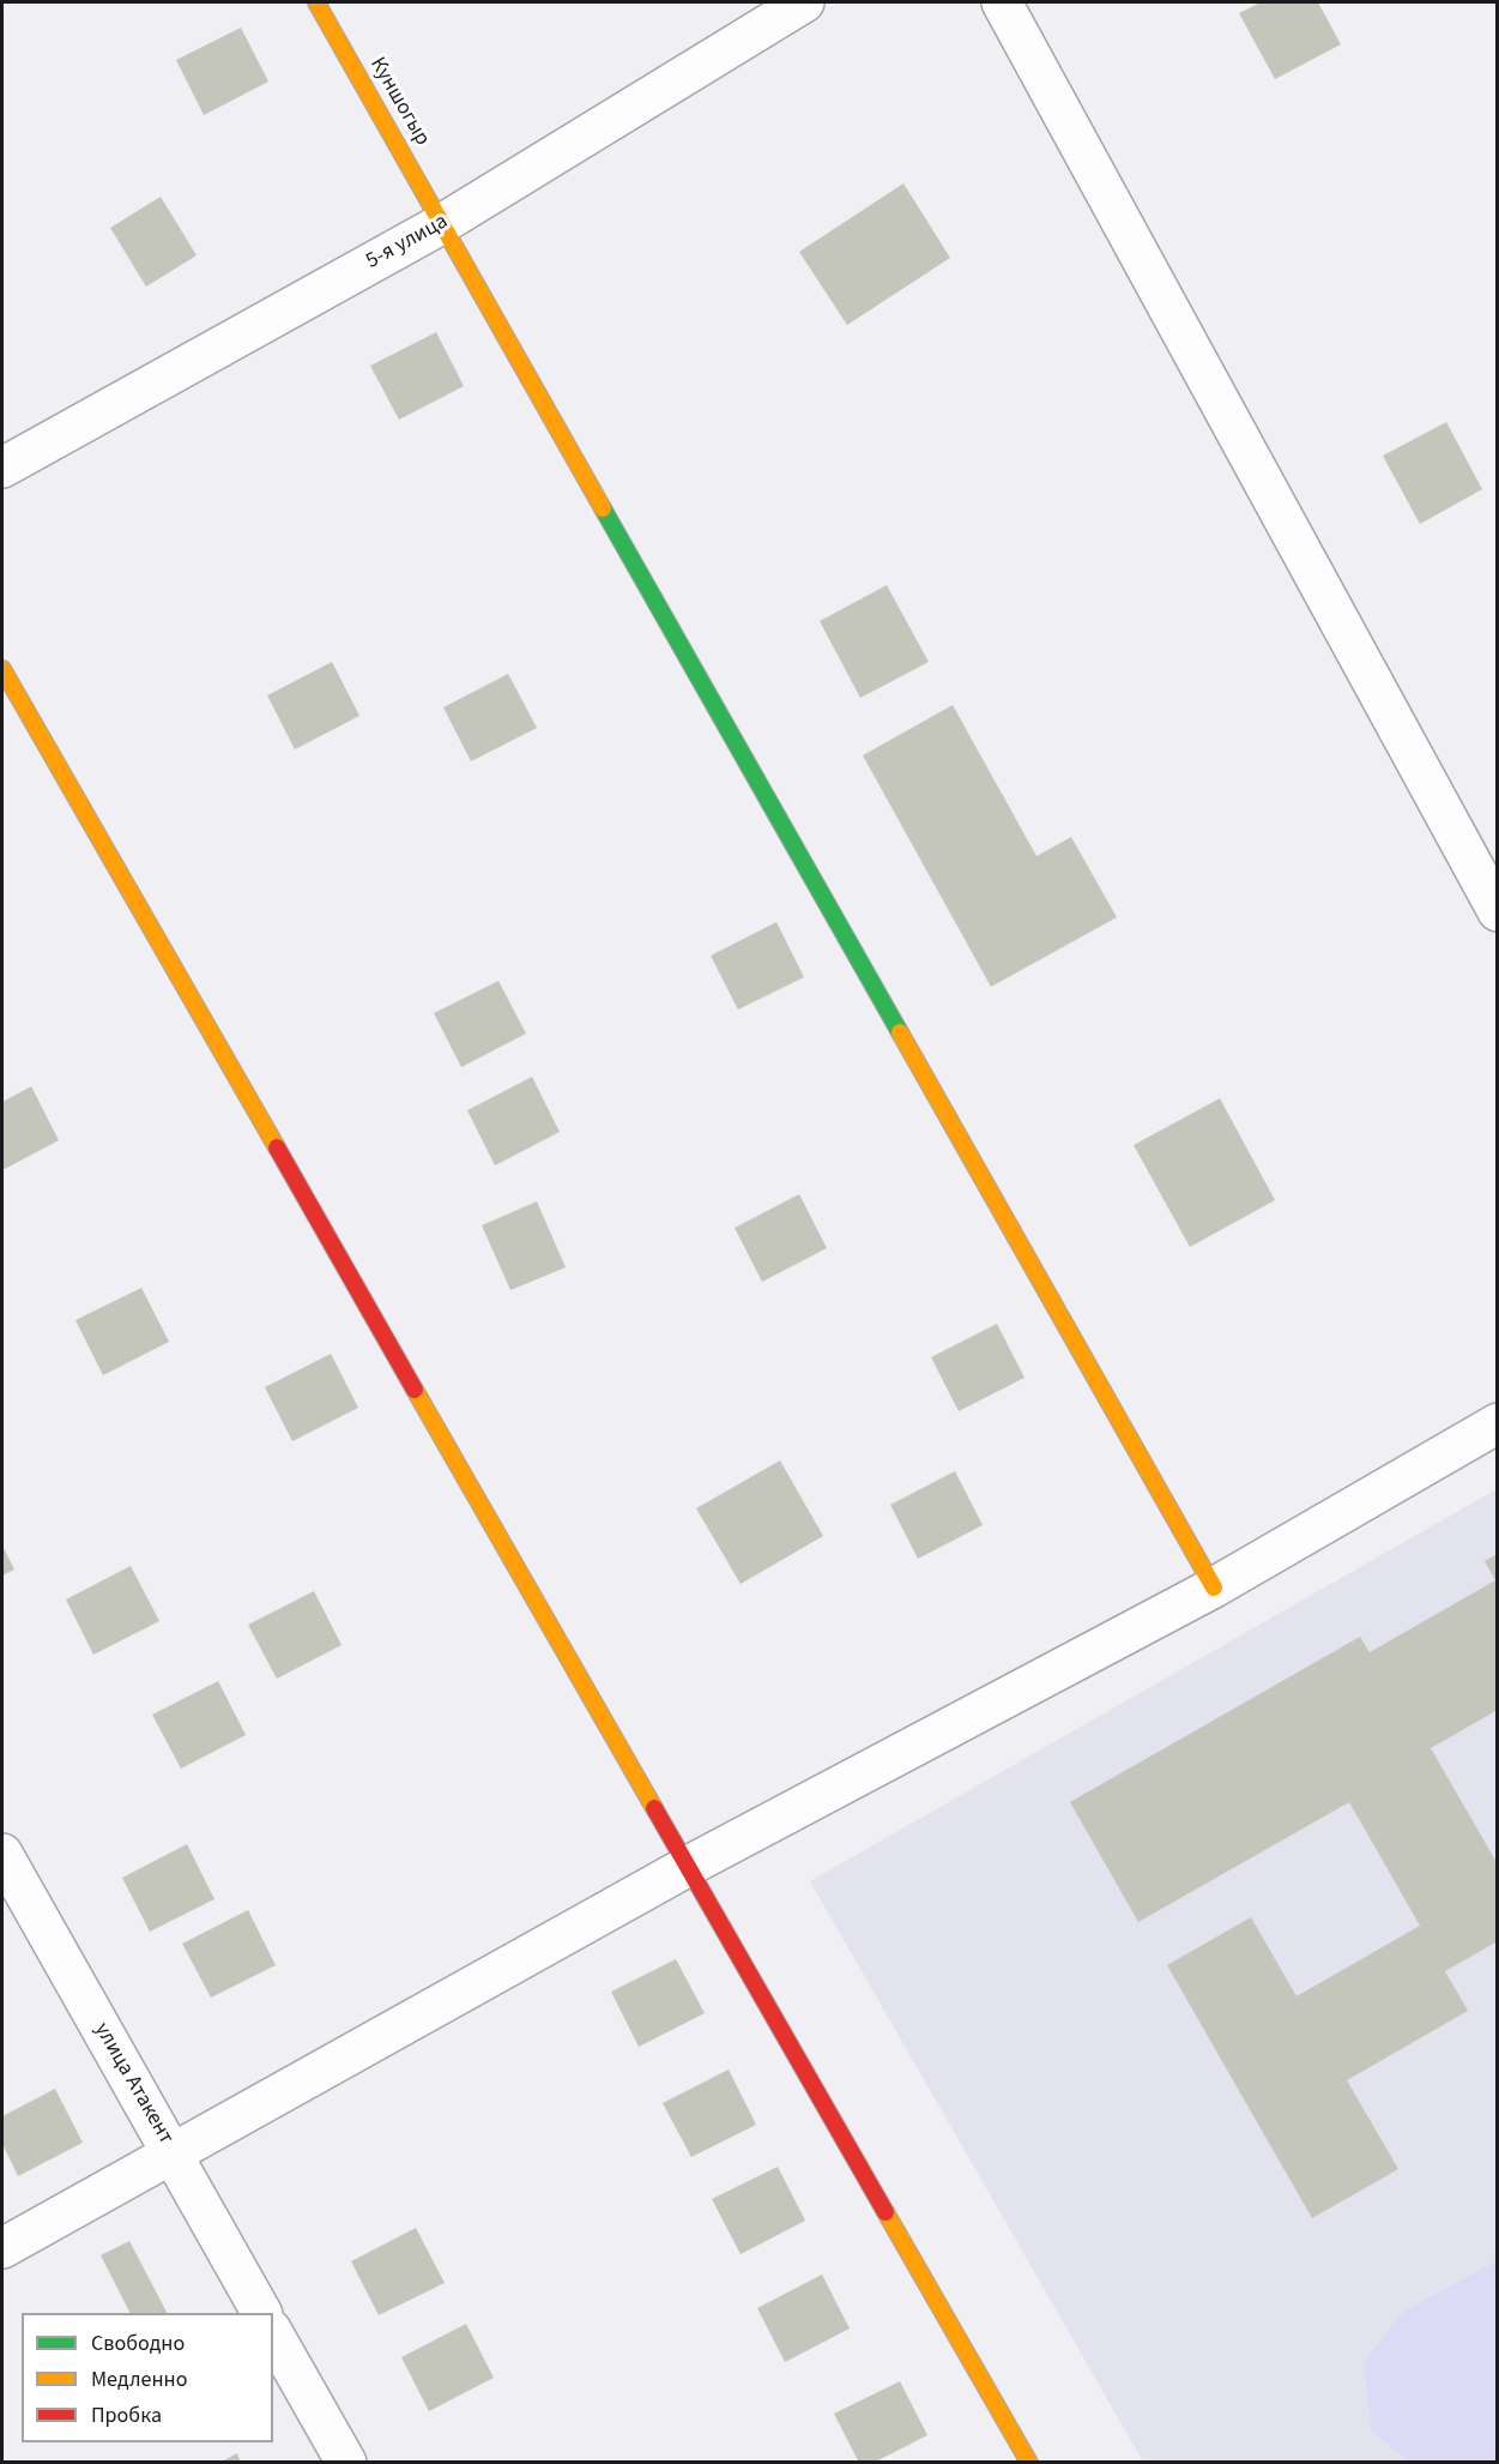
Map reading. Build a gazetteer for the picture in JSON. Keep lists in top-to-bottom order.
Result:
{
  "streets": {
    "street": ["Куншогыр", "5-я улица", "улица Атакент"]
  },
  "crossings": [
    ["Куншогыр", "5-я улица"]
  ],
  "legend": ["Свободно", "Медленно", "Пробка"]
}
